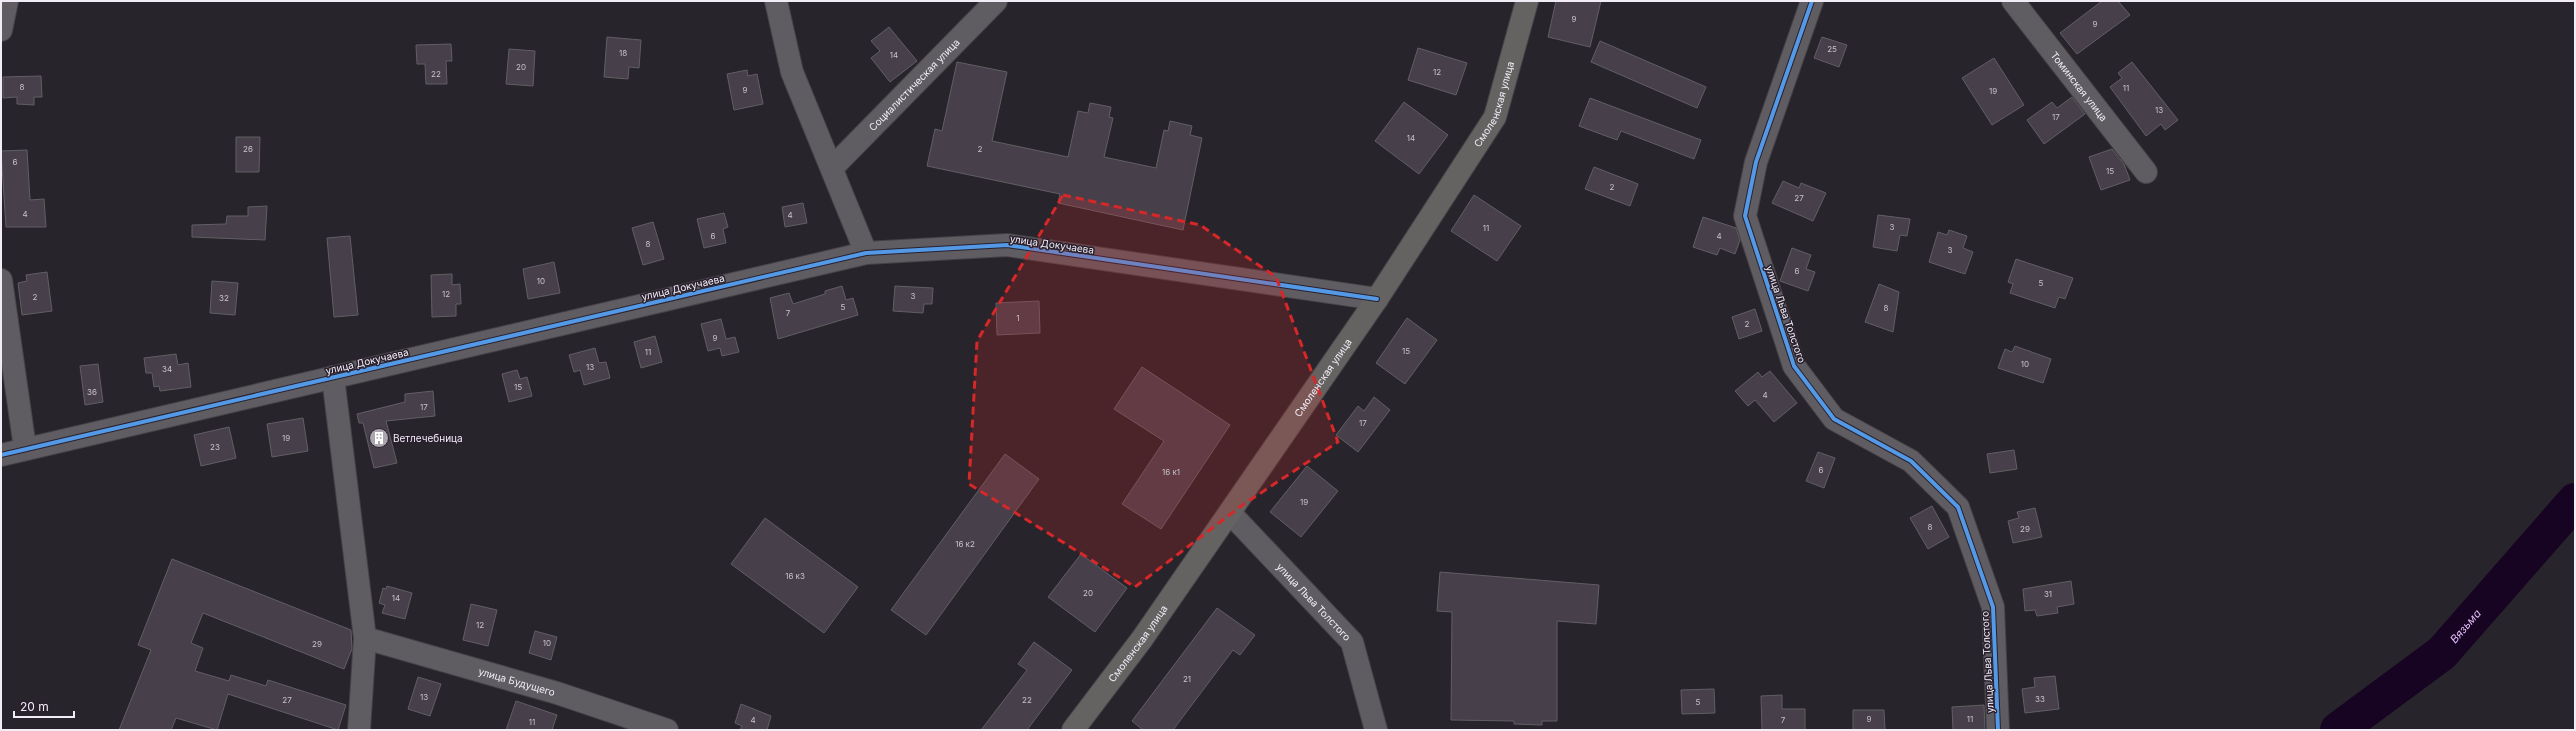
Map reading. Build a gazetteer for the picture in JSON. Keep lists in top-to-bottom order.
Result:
{
  "streets": {
    "main road": ["Смоленская улица"],
    "street": [
      "Социалистическая улица",
      "Томинская улица",
      "улица Докучаева",
      "улица Льва Толстого",
      "улица Будущего"
    ]
  },
  "crossings": [
    ["Смоленская улица", "улица Докучаева"],
    ["Смоленская улица", "улица Льва Толстого"]
  ],
  "water": ["Вязьма"],
  "places": {
    "building": ["Ветлечебница"]
  },
  "house_numbers": [
    "9",
    "9",
    "25",
    "18",
    "14",
    "20",
    "12",
    "22",
    "8",
    "11",
    "9",
    "19",
    "13",
    "17",
    "14",
    "26",
    "2",
    "6",
    "15",
    "2",
    "27",
    "4",
    "4",
    "3",
    "11",
    "6",
    "4",
    "8",
    "3",
    "6",
    "10",
    "5",
    "12",
    "3",
    "2",
    "32",
    "5",
    "8",
    "7",
    "1",
    "2",
    "9",
    "15",
    "11",
    "10",
    "13",
    "34",
    "15",
    "36",
    "4",
    "17",
    "17",
    "19",
    "23",
    "6",
    "16 к1",
    "19",
    "8",
    "29",
    "16 к2",
    "16 к3",
    "20",
    "31",
    "14",
    "12",
    "10",
    "29",
    "21",
    "13",
    "33",
    "27",
    "22",
    "5",
    "9",
    "11",
    "4",
    "7",
    "11"
  ],
  "scale_bar": "20 m"
}
